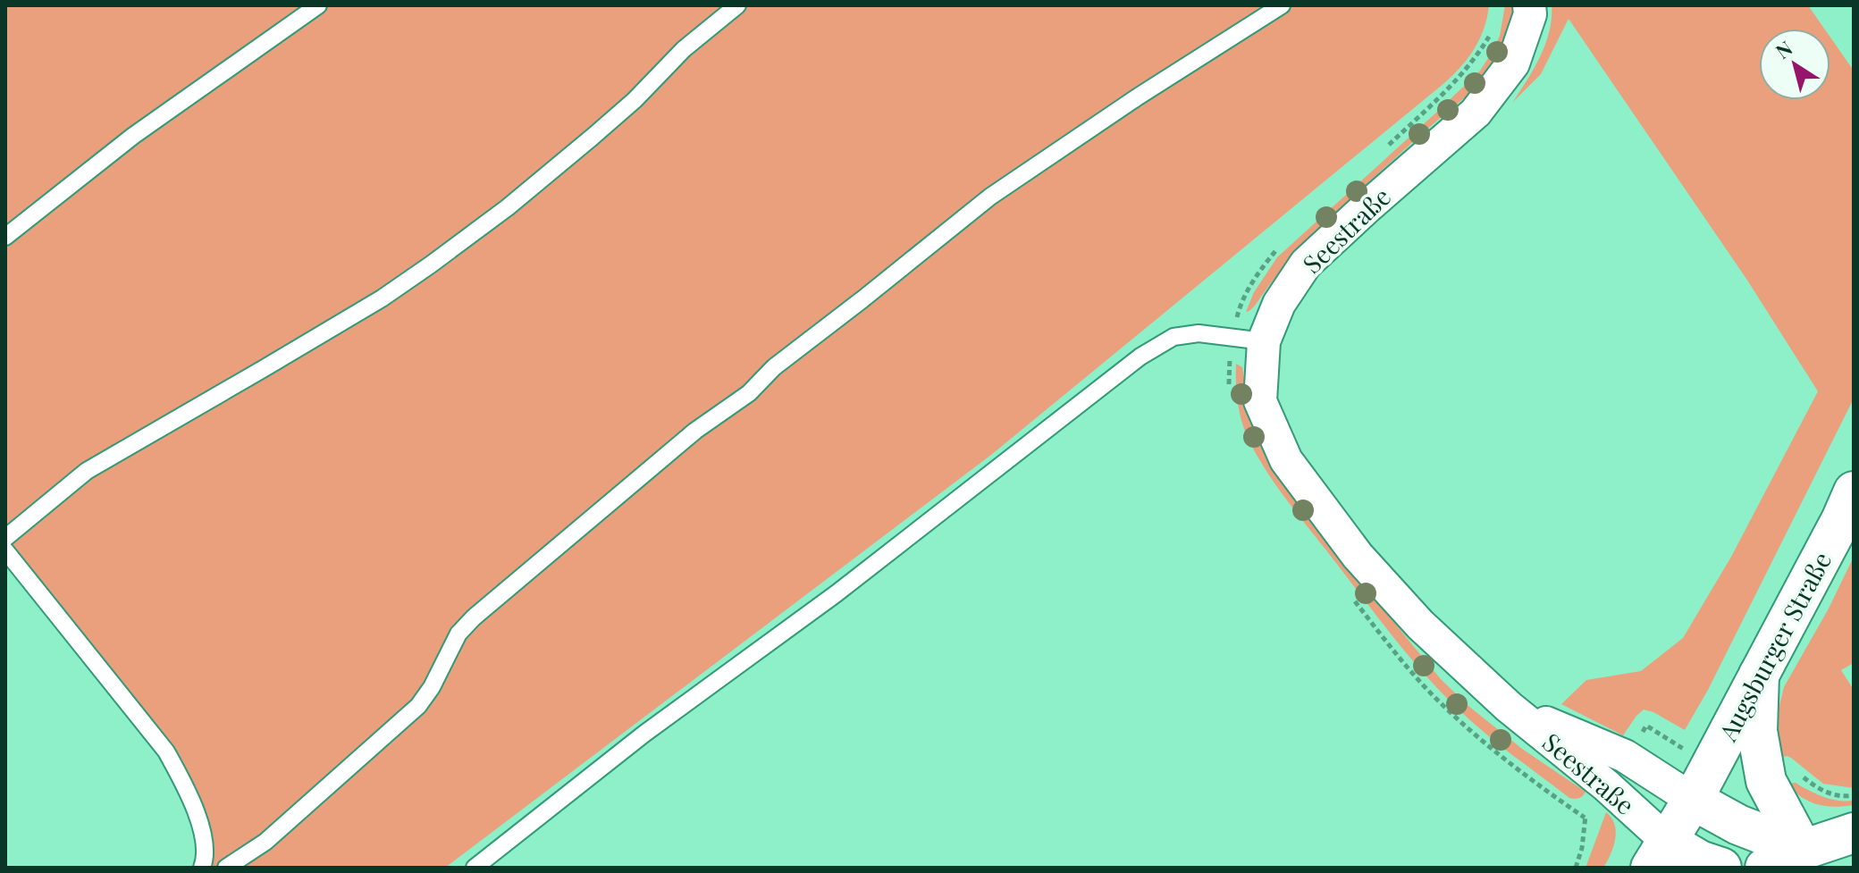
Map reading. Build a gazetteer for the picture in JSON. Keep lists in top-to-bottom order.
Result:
{
  "streets": {
    "street": ["Seestraße", "Augsburger Straße"]
  },
  "crossings": [
    ["Seestraße", "Augsburger Straße"]
  ],
  "north": "top left"
}
